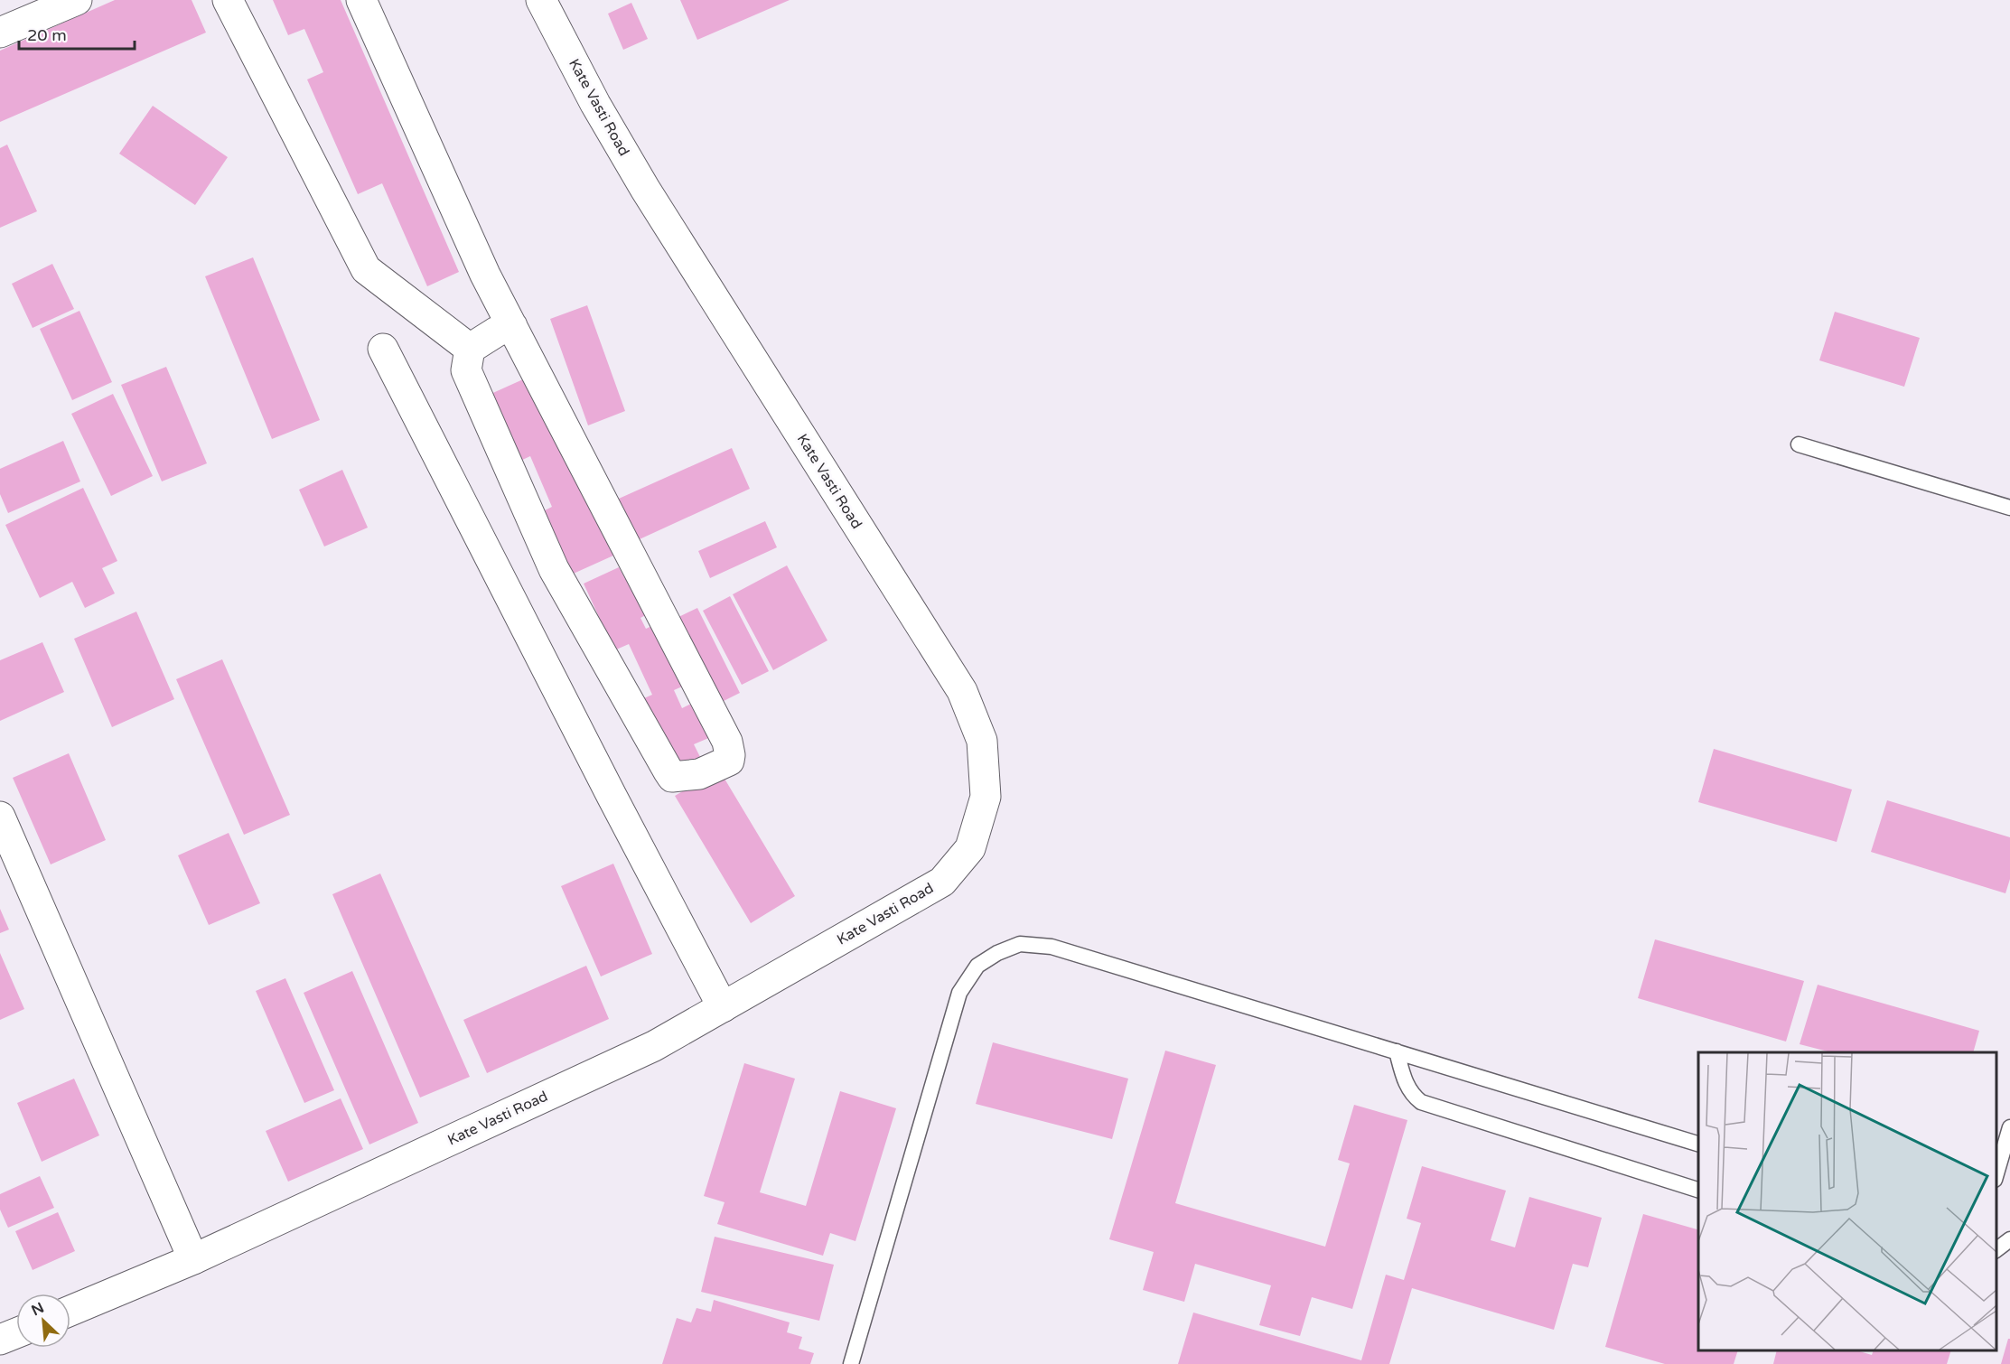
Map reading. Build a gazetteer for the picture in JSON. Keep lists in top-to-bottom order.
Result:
{
  "streets": {
    "street": ["Kate Vasti Road"]
  },
  "scale_bar": "20 m",
  "north": "top left"
}
